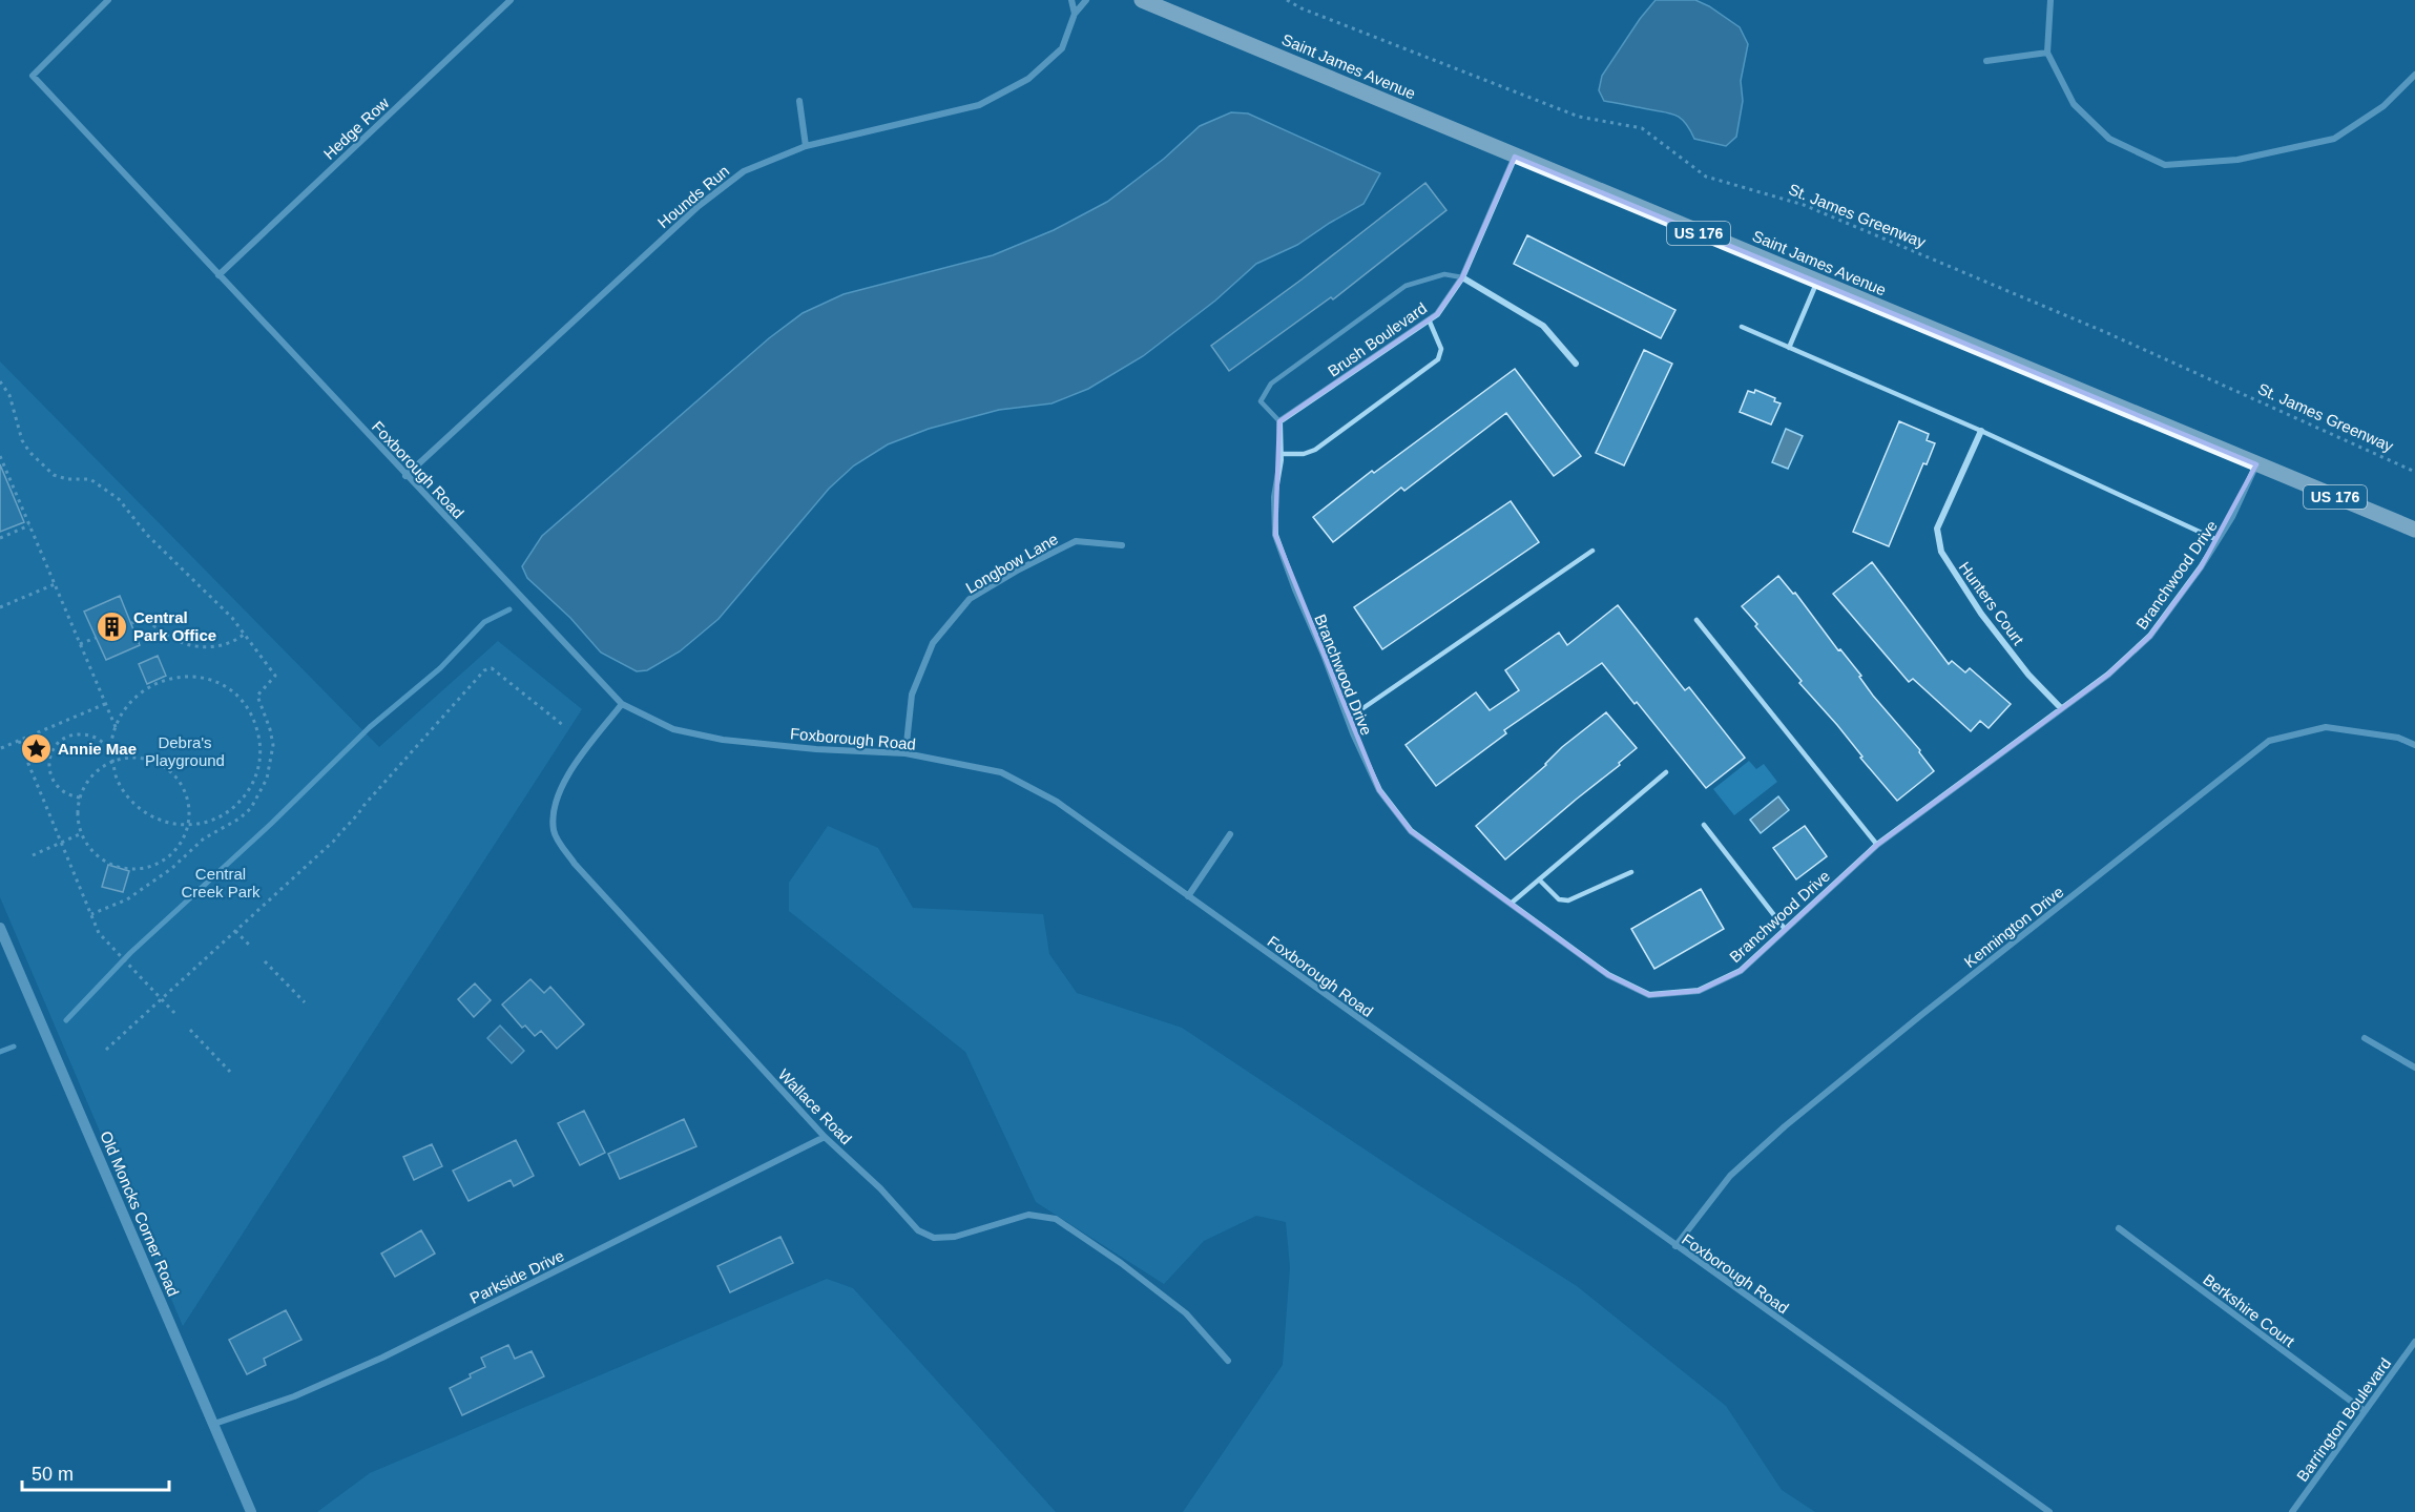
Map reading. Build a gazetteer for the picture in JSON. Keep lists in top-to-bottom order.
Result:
{
  "streets": {
    "main road": ["Saint James Avenue", "US 176"],
    "street": [
      "Hedge Row",
      "Hounds Run",
      "Brush Boulevard",
      "Foxborough Road",
      "Longbow Lane",
      "Branchwood Drive",
      "Hunters Court",
      "Kennington Drive",
      "Wallace Road",
      "Old Moncks Corner Road",
      "Parkside Drive",
      "Berkshire Court",
      "Barrington Boulevard"
    ],
    "path": ["St. James Greenway"]
  },
  "crossings": [
    ["Saint James Avenue", "Brush Boulevard"],
    ["Saint James Avenue", "Branchwood Drive"],
    ["Hedge Row", "Foxborough Road"],
    ["Hounds Run", "Foxborough Road"],
    ["Brush Boulevard", "Branchwood Drive"],
    ["Foxborough Road", "Longbow Lane"],
    ["Foxborough Road", "Kennington Drive"],
    ["Foxborough Road", "Wallace Road"],
    ["Branchwood Drive", "Hunters Court"],
    ["Wallace Road", "Parkside Drive"],
    ["Old Moncks Corner Road", "Parkside Drive"],
    ["Berkshire Court", "Barrington Boulevard"]
  ],
  "parks": ["Debra's Playground", "Central Creek Park"],
  "places": {
    "building": ["Central Park Office"],
    "place": ["Annie Mae"]
  },
  "scale_bar": "50 m"
}
